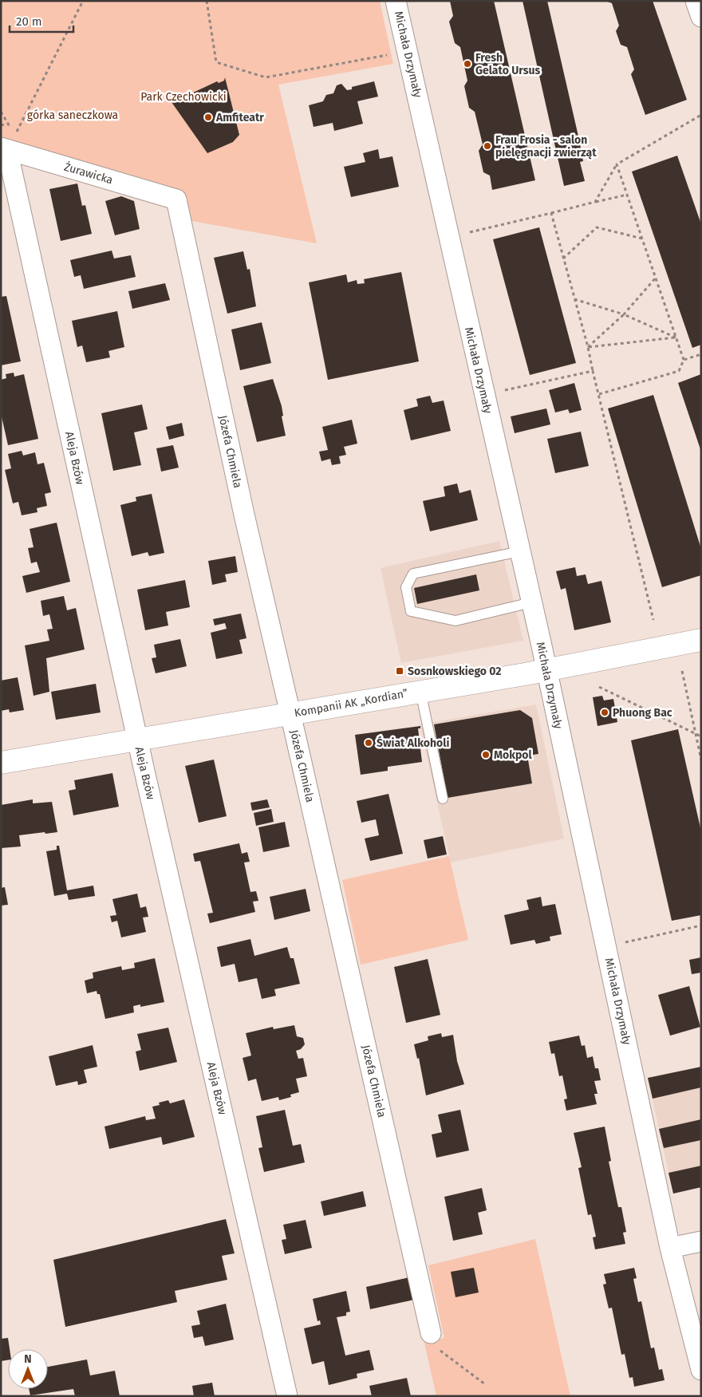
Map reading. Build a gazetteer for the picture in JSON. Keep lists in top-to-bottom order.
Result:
{
  "streets": {
    "street": [
      "Michała Drzymały",
      "Żurawicka",
      "Józefa Chmiela",
      "Aleja Bzów",
      "Kompanii AK „Kordian”"
    ]
  },
  "crossings": [
    ["Michała Drzymały", "Kompanii AK „Kordian”"],
    ["Żurawicka", "Józefa Chmiela"],
    ["Żurawicka", "Aleja Bzów"],
    ["Józefa Chmiela", "Kompanii AK „Kordian”"],
    ["Aleja Bzów", "Kompanii AK „Kordian”"]
  ],
  "parks": ["Park Czechowicki", "górka saneczkowa"],
  "places": {
    "other": [
      "Fresh Gelato Ursus",
      "Amfiteatr",
      "Frau Frosia - salon pielęgnacji zwierząt",
      "Phuong Bac",
      "Świat Alkoholi",
      "Mokpol"
    ],
    "transit": ["Sosnkowskiego 02"]
  },
  "scale_bar": "20 m",
  "north": "top"
}
